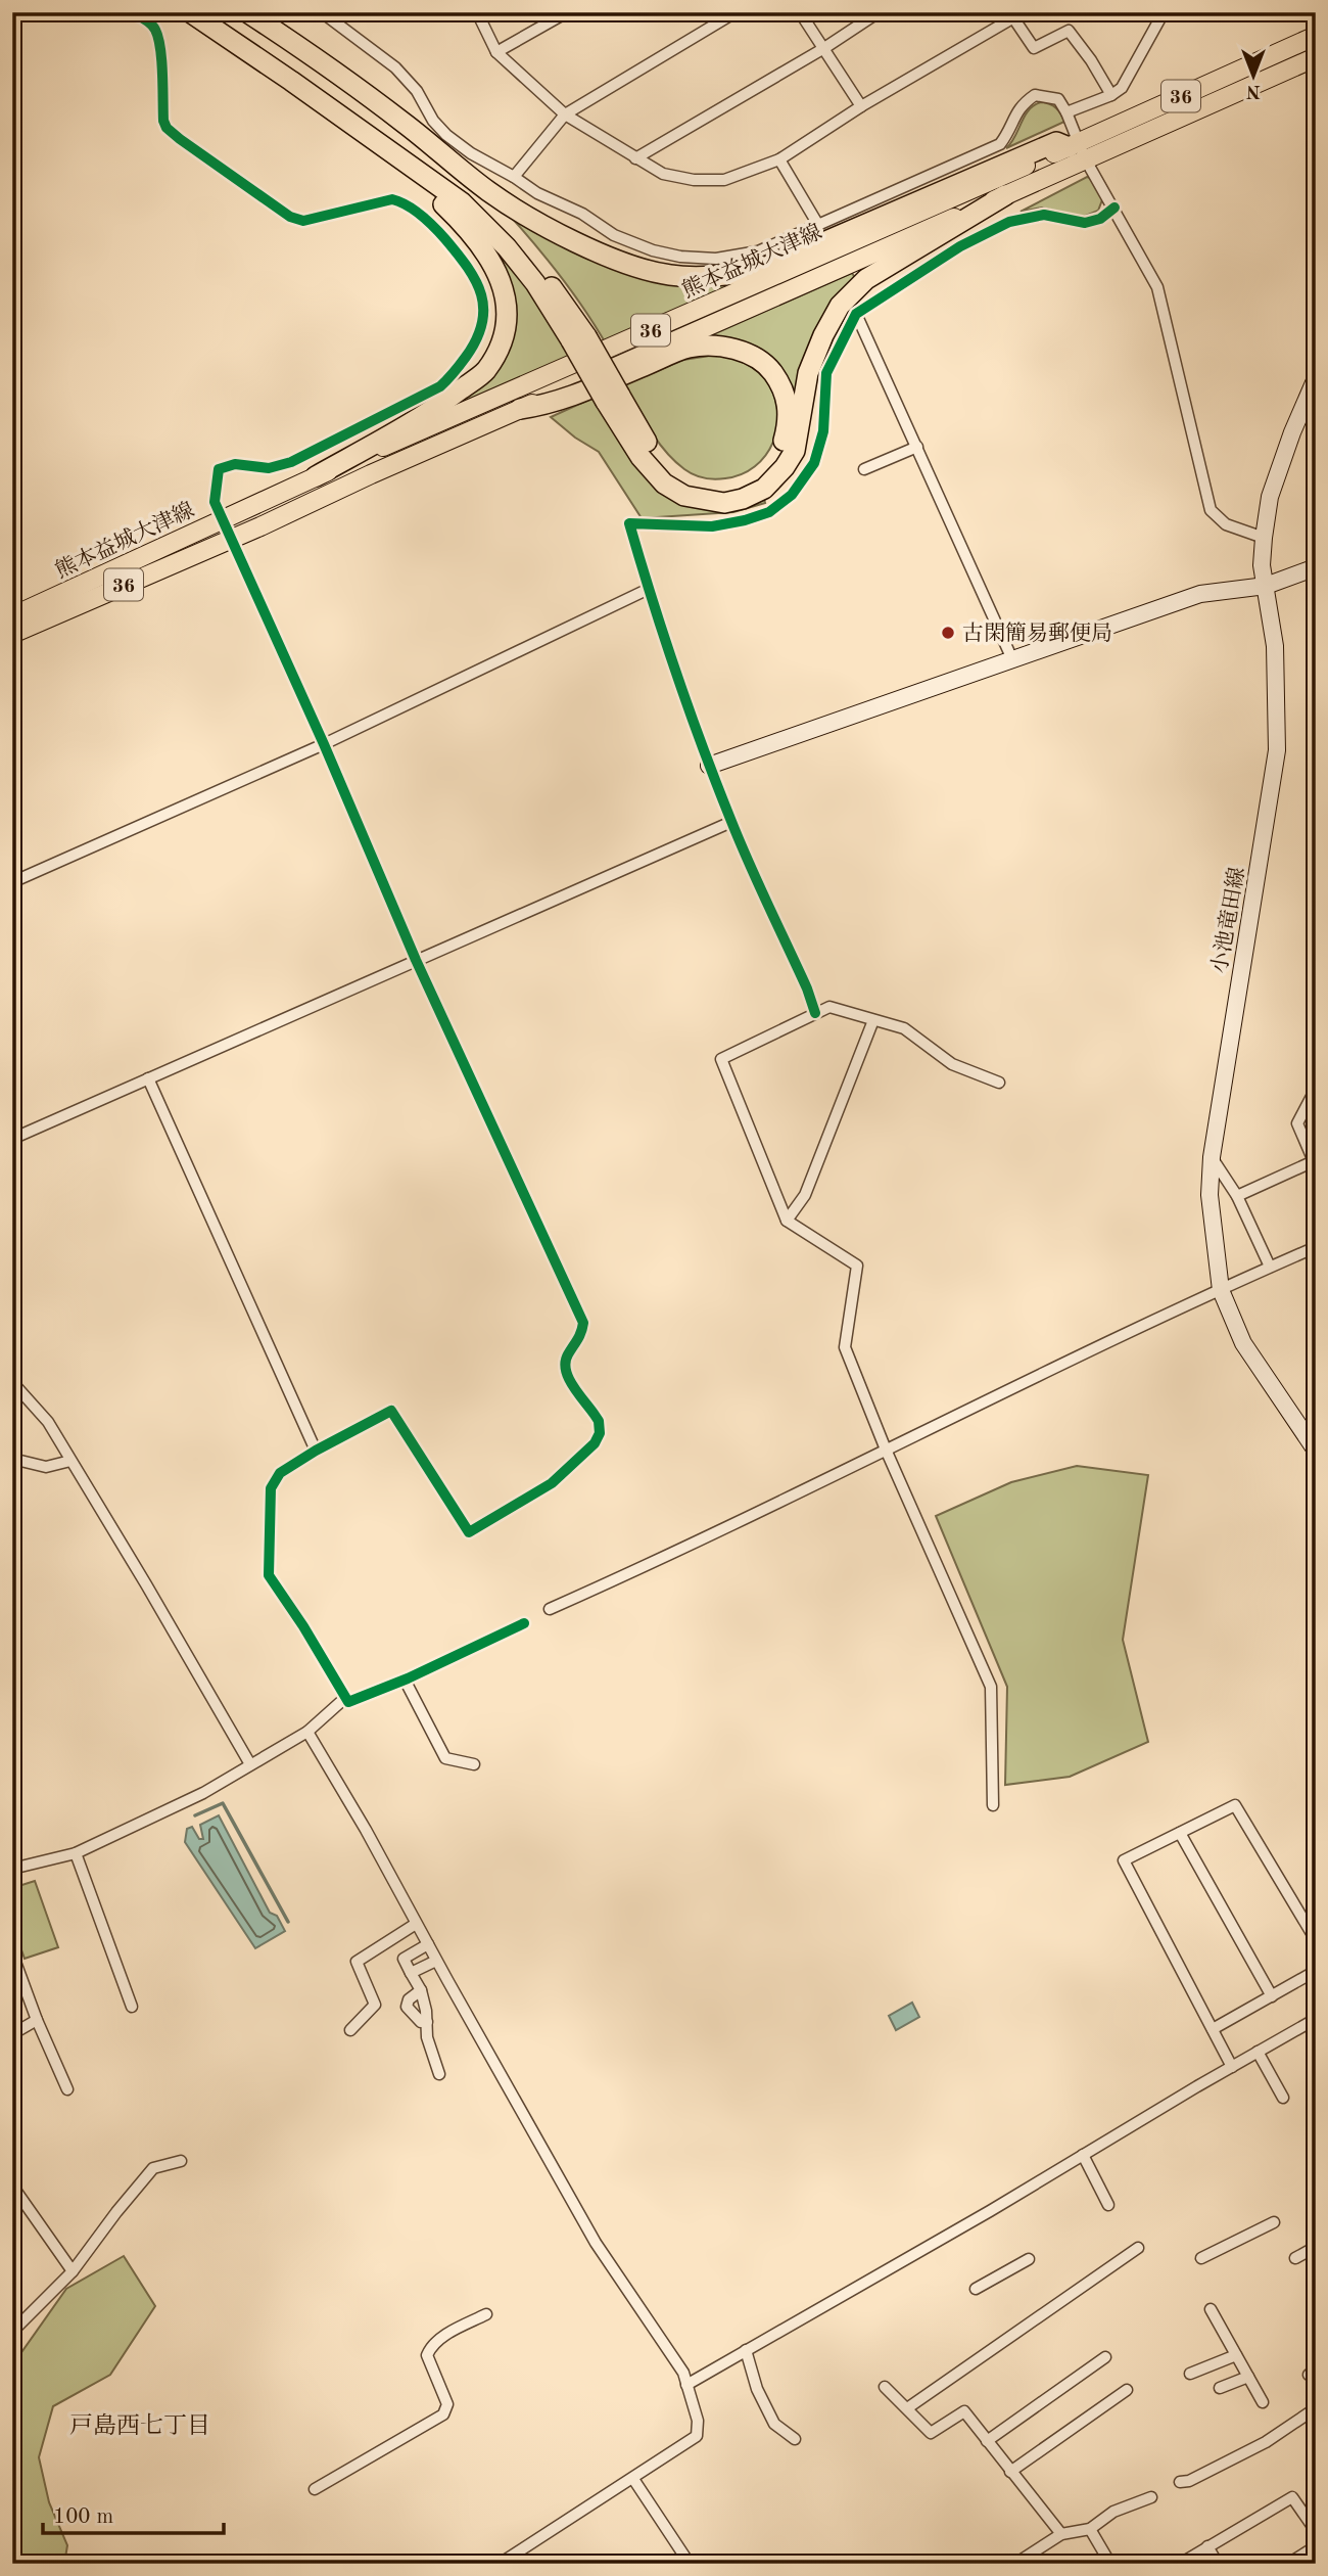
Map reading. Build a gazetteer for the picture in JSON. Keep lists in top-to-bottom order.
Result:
{
  "streets": {
    "main road": ["36", "熊本益城大津線", "小池竜田線"]
  },
  "districts": ["戸島西七丁目"],
  "places": ["古閑簡易郵便局"],
  "scale_bar": "100 m",
  "north": "bottom"
}
